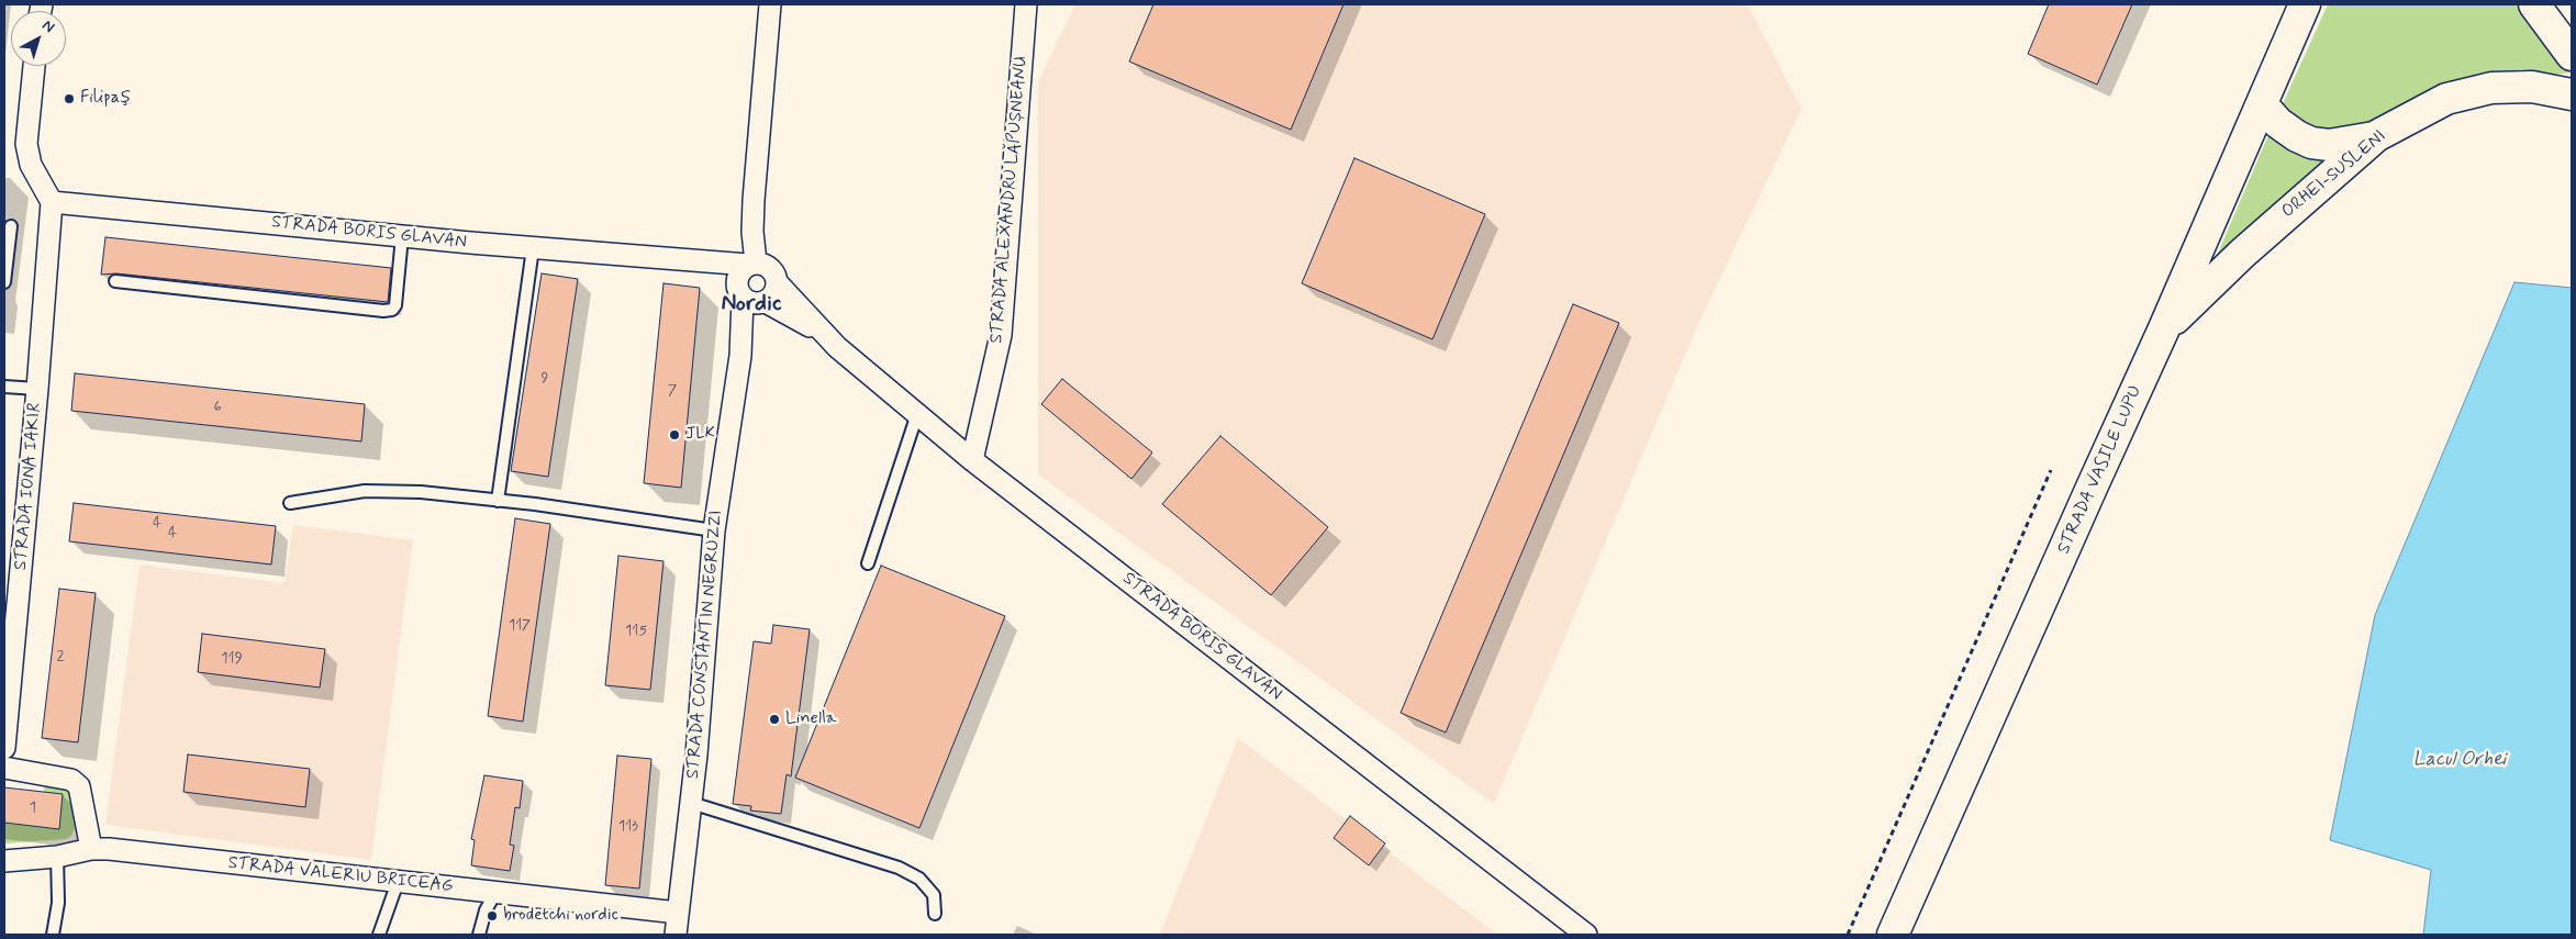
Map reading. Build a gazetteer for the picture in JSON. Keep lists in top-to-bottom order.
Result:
{
  "streets": {
    "main road": ["ORHEI-SUSLENI", "STRADA VASILE LUPU"],
    "street": [
      "STRADA ALEXANDRU LĂPUȘNEANU",
      "STRADA BORIS GLAVAN",
      "STRADA IONA IAKIR",
      "STRADA CONSTANTIN NEGRUZZI",
      "STRADA VALERIU BRICEAG"
    ]
  },
  "crossings": [
    ["ORHEI-SUSLENI", "STRADA VASILE LUPU"],
    ["STRADA ALEXANDRU LĂPUȘNEANU", "STRADA BORIS GLAVAN"],
    ["STRADA BORIS GLAVAN", "STRADA IONA IAKIR"],
    ["STRADA BORIS GLAVAN", "STRADA CONSTANTIN NEGRUZZI"],
    ["STRADA CONSTANTIN NEGRUZZI", "STRADA VALERIU BRICEAG"]
  ],
  "districts": ["Nordic"],
  "water": ["Lacul Orhei"],
  "places": [
    "Filipaş",
    "JLK",
    "Linella",
    "brodetchi nordic"
  ],
  "house_numbers": [
    "9",
    "7",
    "6",
    "4",
    "4",
    "117",
    "115",
    "2",
    "119",
    "1",
    "113"
  ],
  "north": "top right"
}
